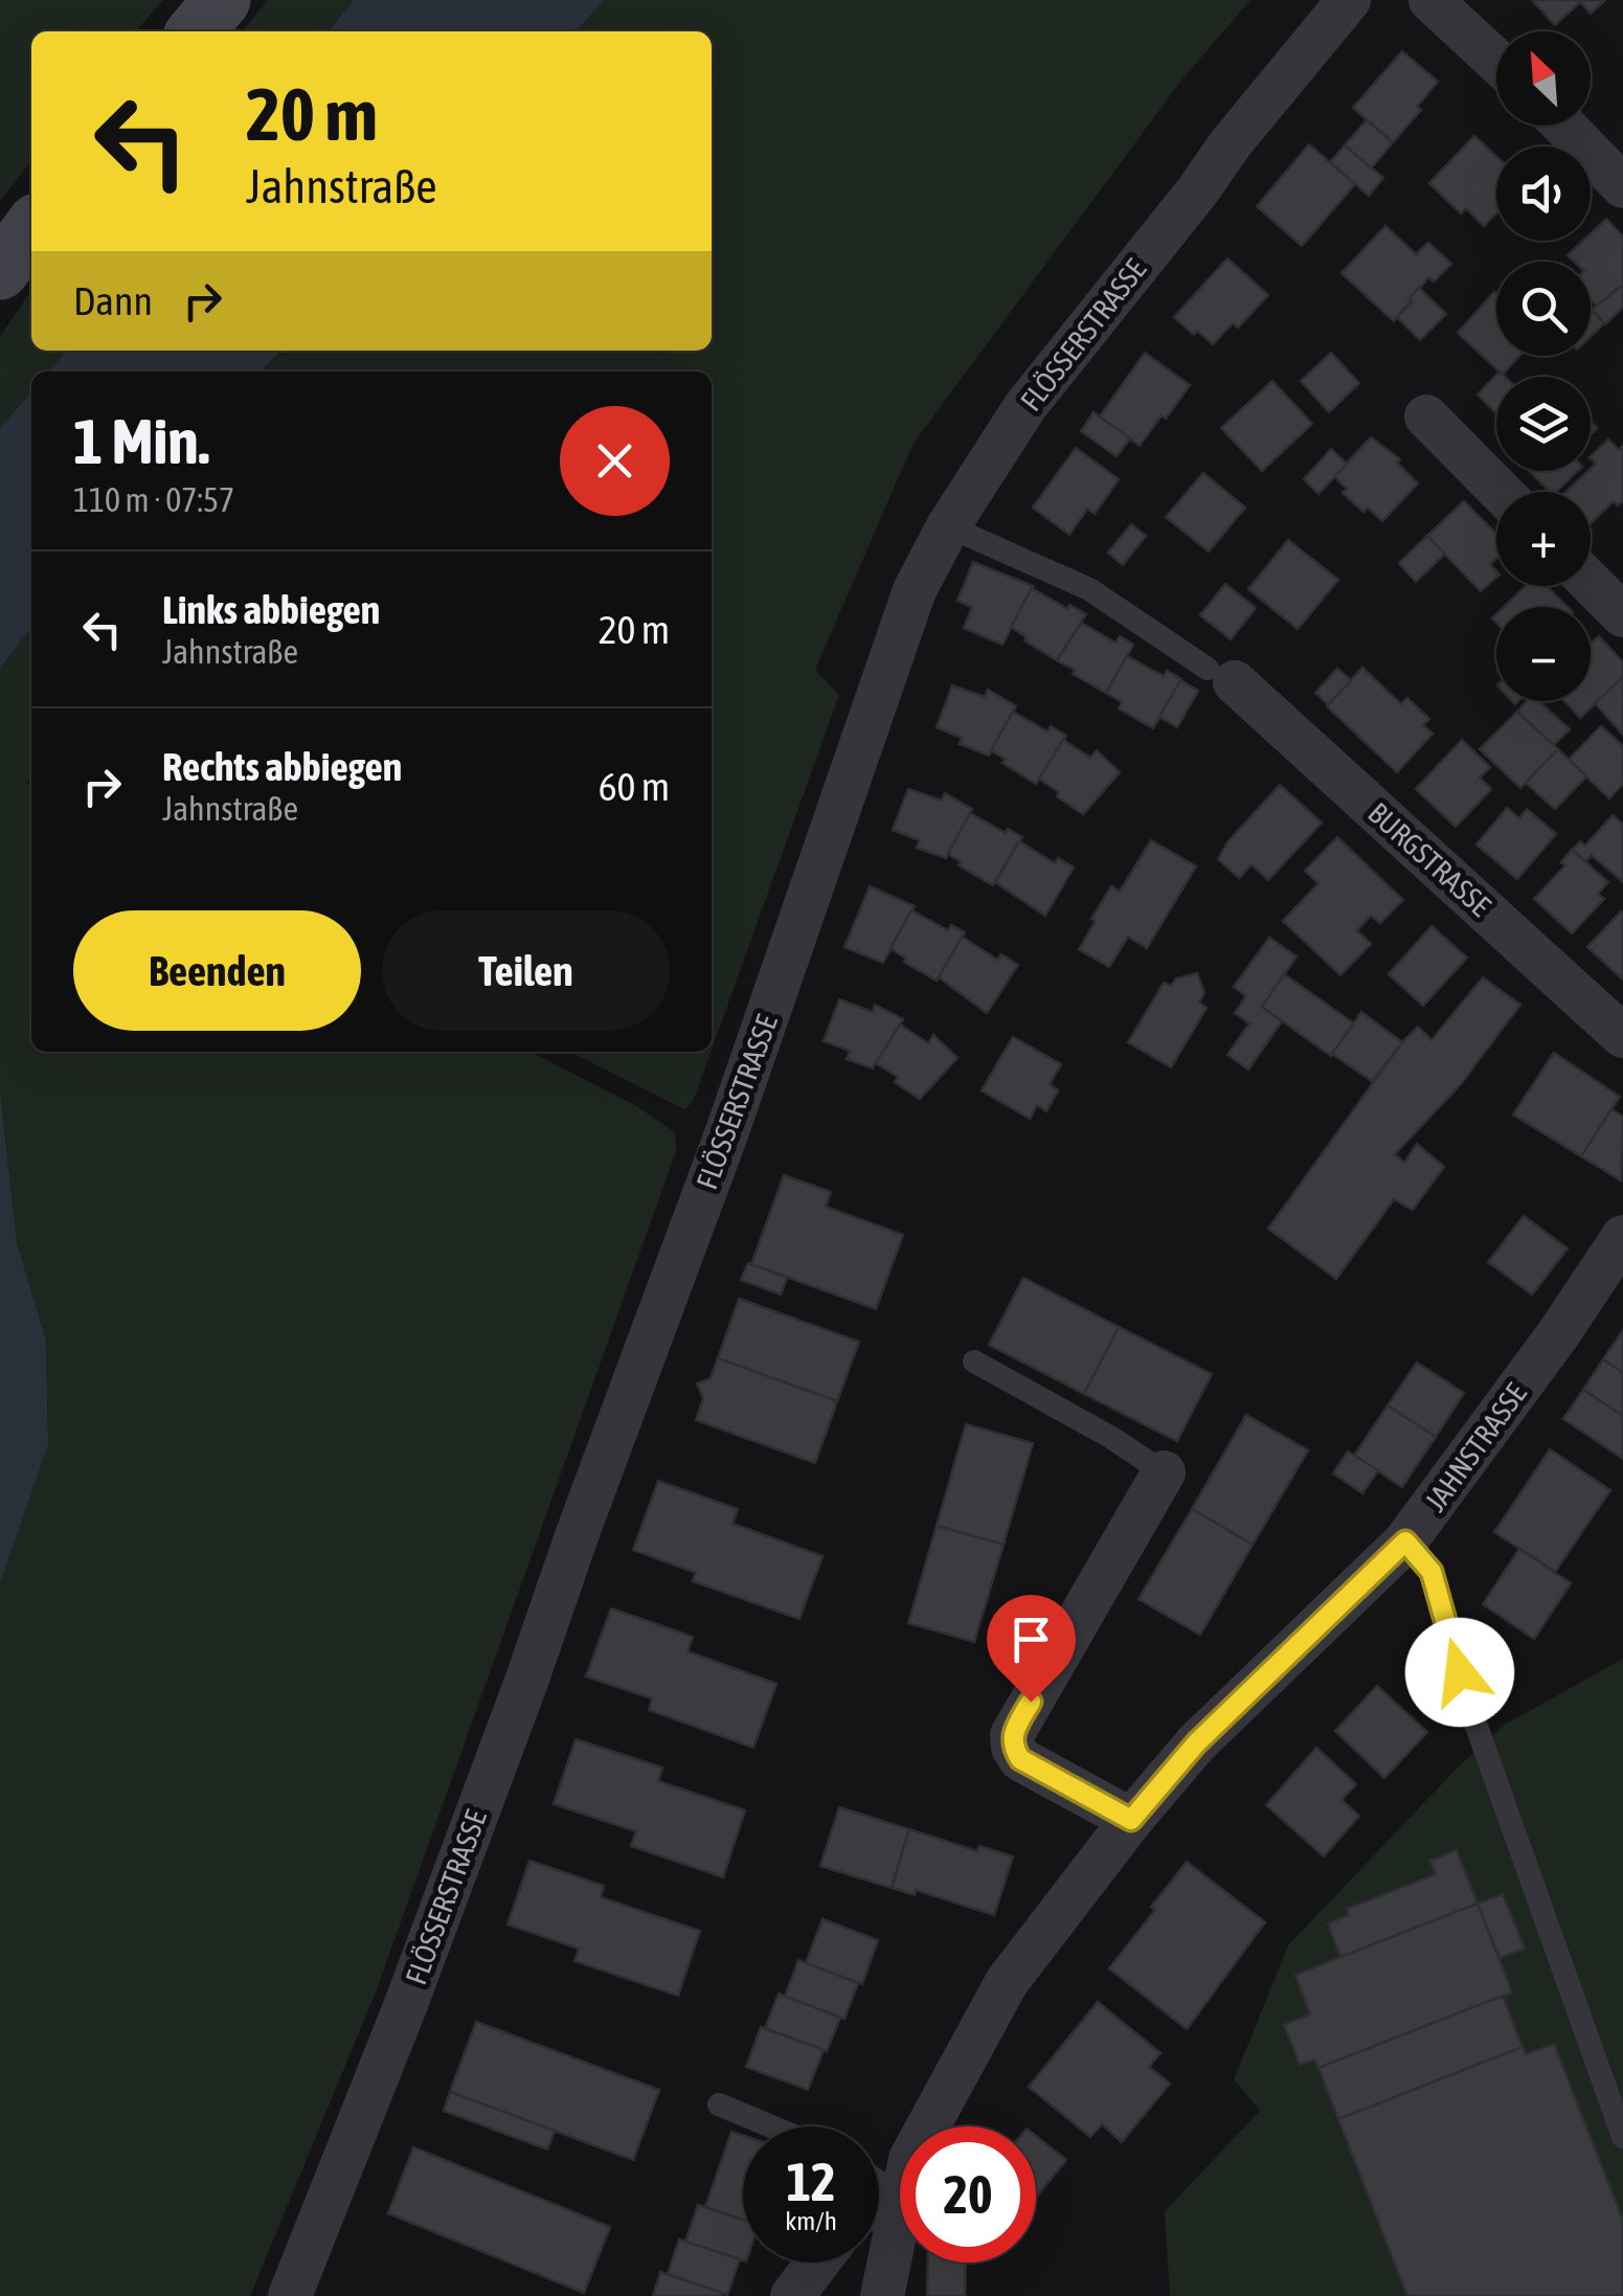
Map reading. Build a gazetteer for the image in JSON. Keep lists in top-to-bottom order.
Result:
{
  "streets": {
    "street": ["FLÖSSERSTRASSE", "BURGSTRASSE", "JAHNSTRASSE"]
  },
  "crossings": [
    ["FLÖSSERSTRASSE", "BURGSTRASSE"]
  ],
  "north": "top left",
  "page": {
    "map_buttons": ["+", "−"],
    "turn": ["20 m", "Jahnstraße"],
    "then": "Dann",
    "heading": ["1 Min.", "110 m · 07:57"],
    "list": [
      {
        "name": "Links abbiegen",
        "note": "Jahnstraße",
        "value": "20 m"
      },
      {
        "name": "Rechts abbiegen",
        "note": "Jahnstraße",
        "value": "60 m"
      }
    ],
    "buttons": ["Beenden", "Teilen"],
    "speed": "12 km/h",
    "limit": "20"
  }
}
